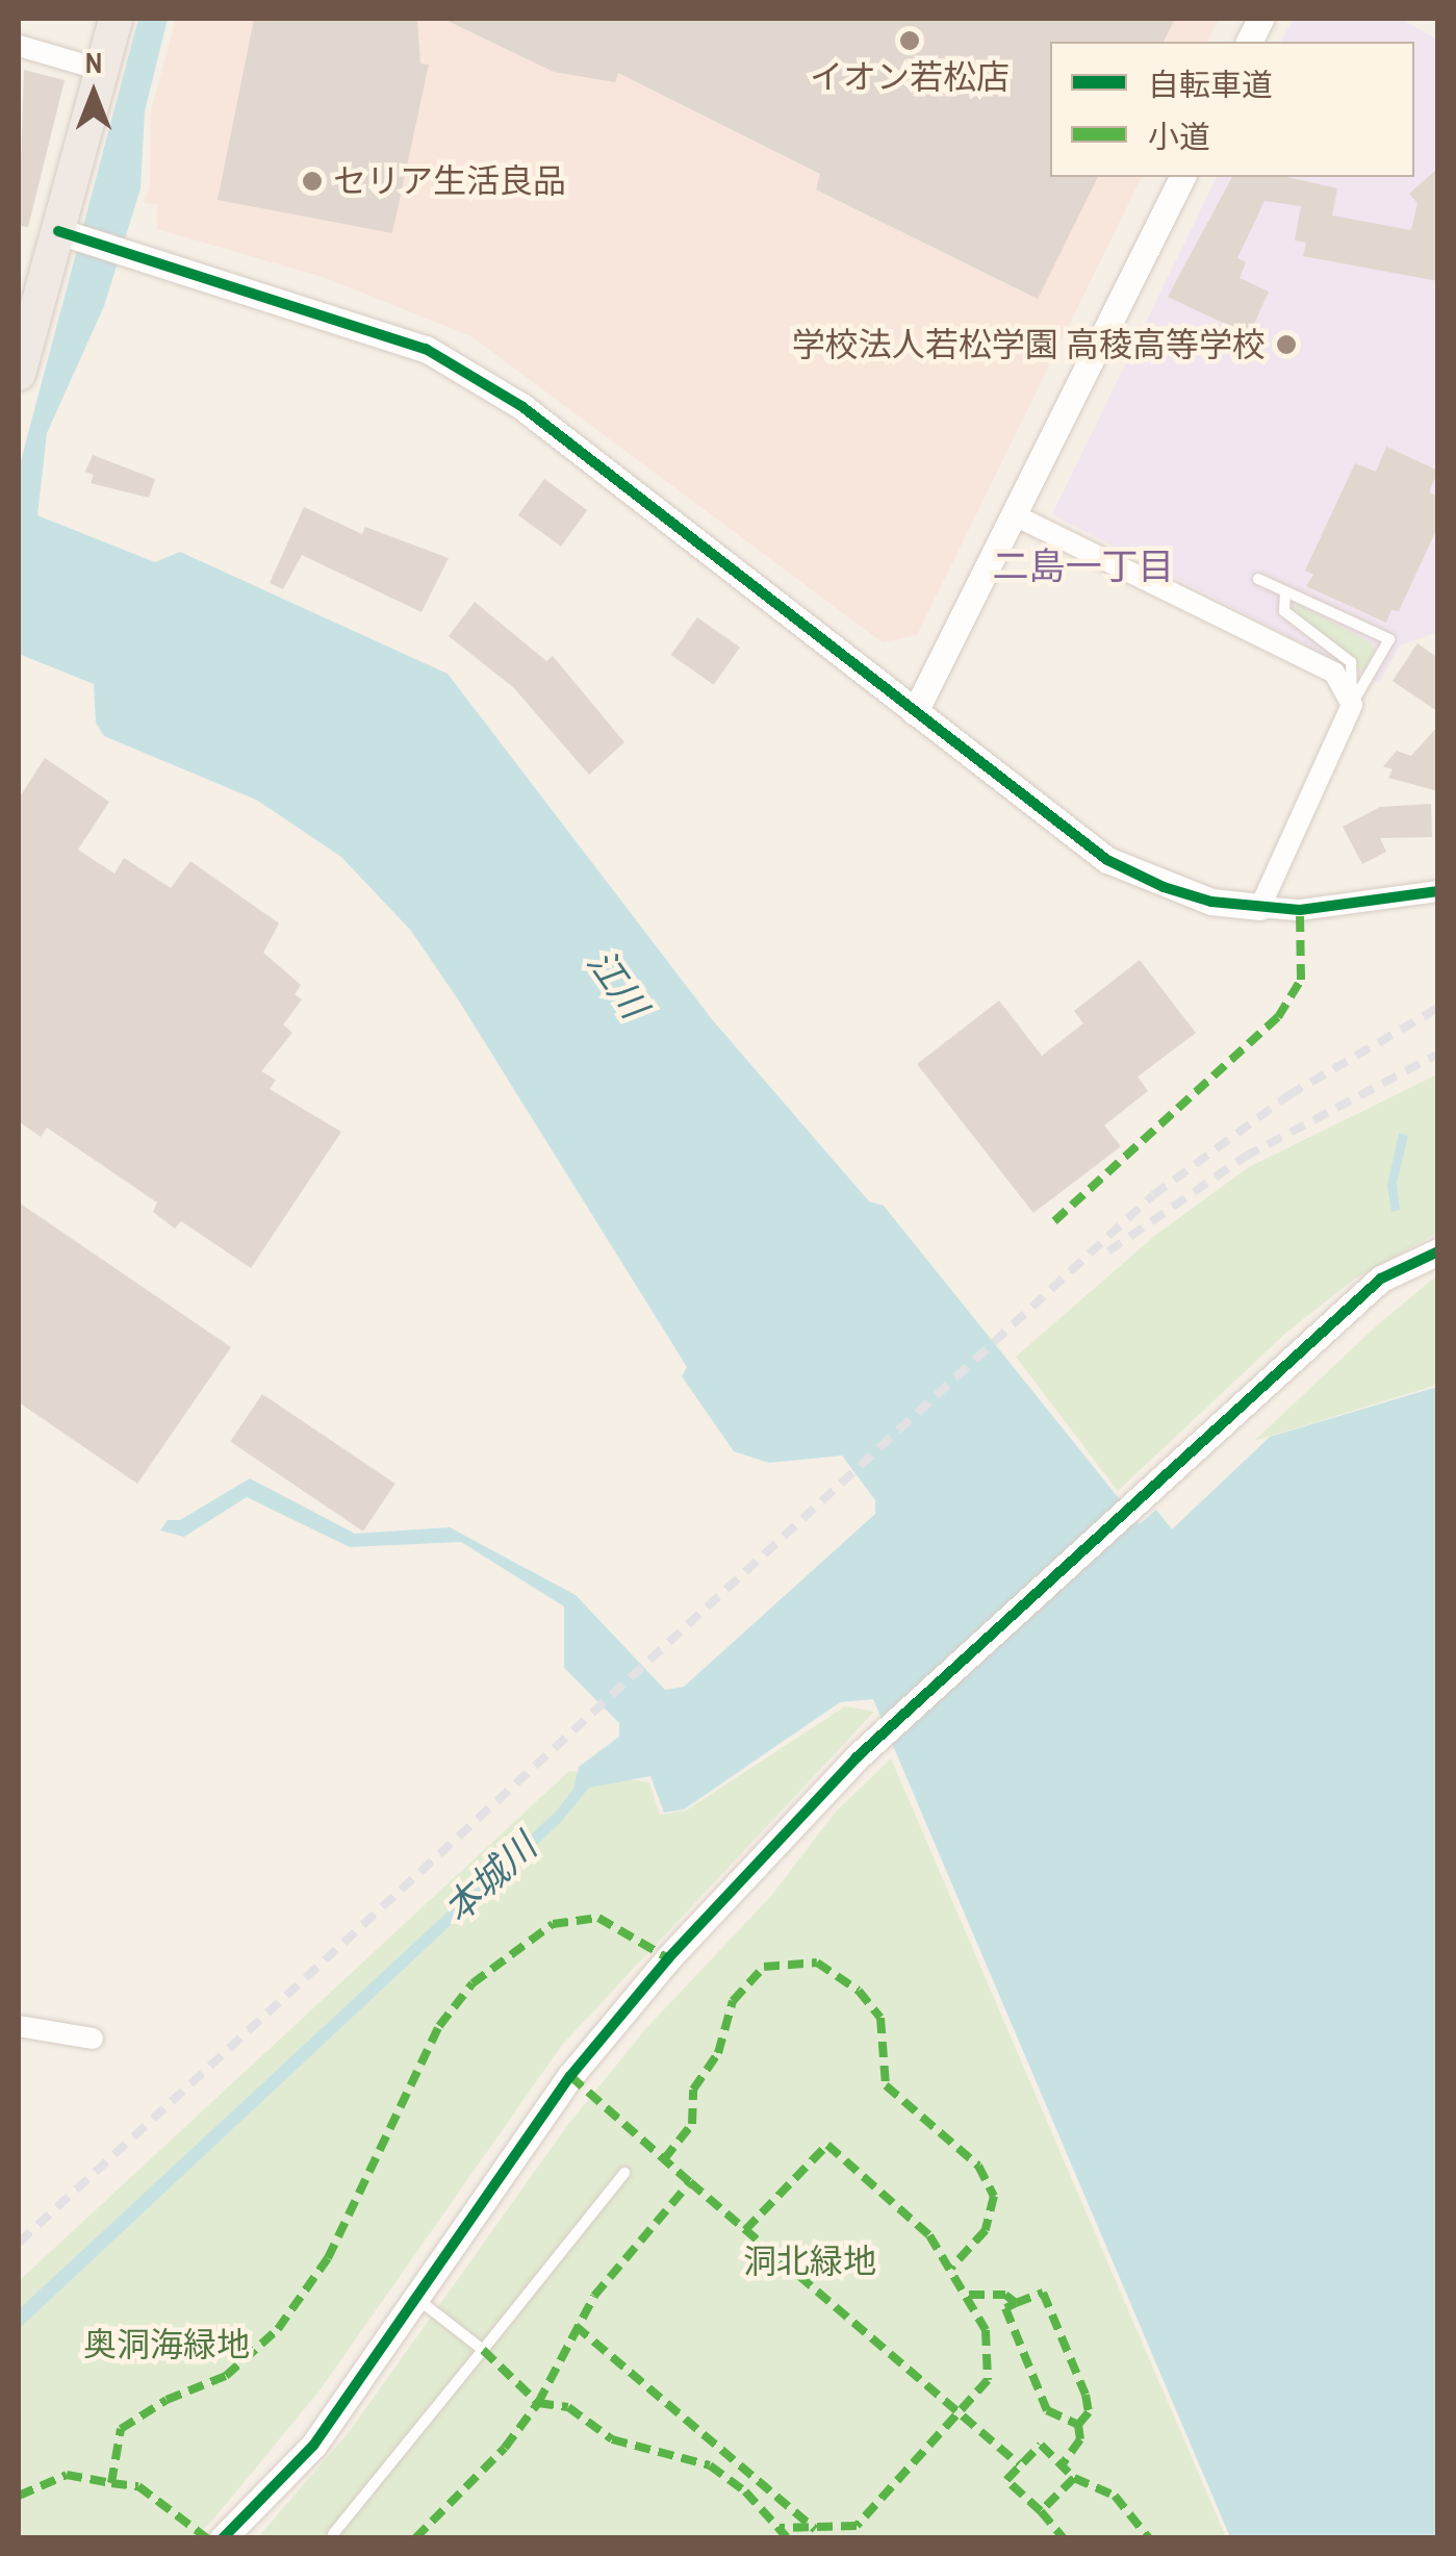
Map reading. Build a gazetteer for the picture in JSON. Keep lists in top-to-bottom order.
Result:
{
  "districts": ["二島一丁目"],
  "water": ["江川", "本城川"],
  "parks": ["洞北緑地", "奥洞海緑地"],
  "places": ["イオン若松店", "セリア生活良品", "学校法人若松学園 高稜高等学校"],
  "legend": ["自転車道", "小道"],
  "north": "top"
}
